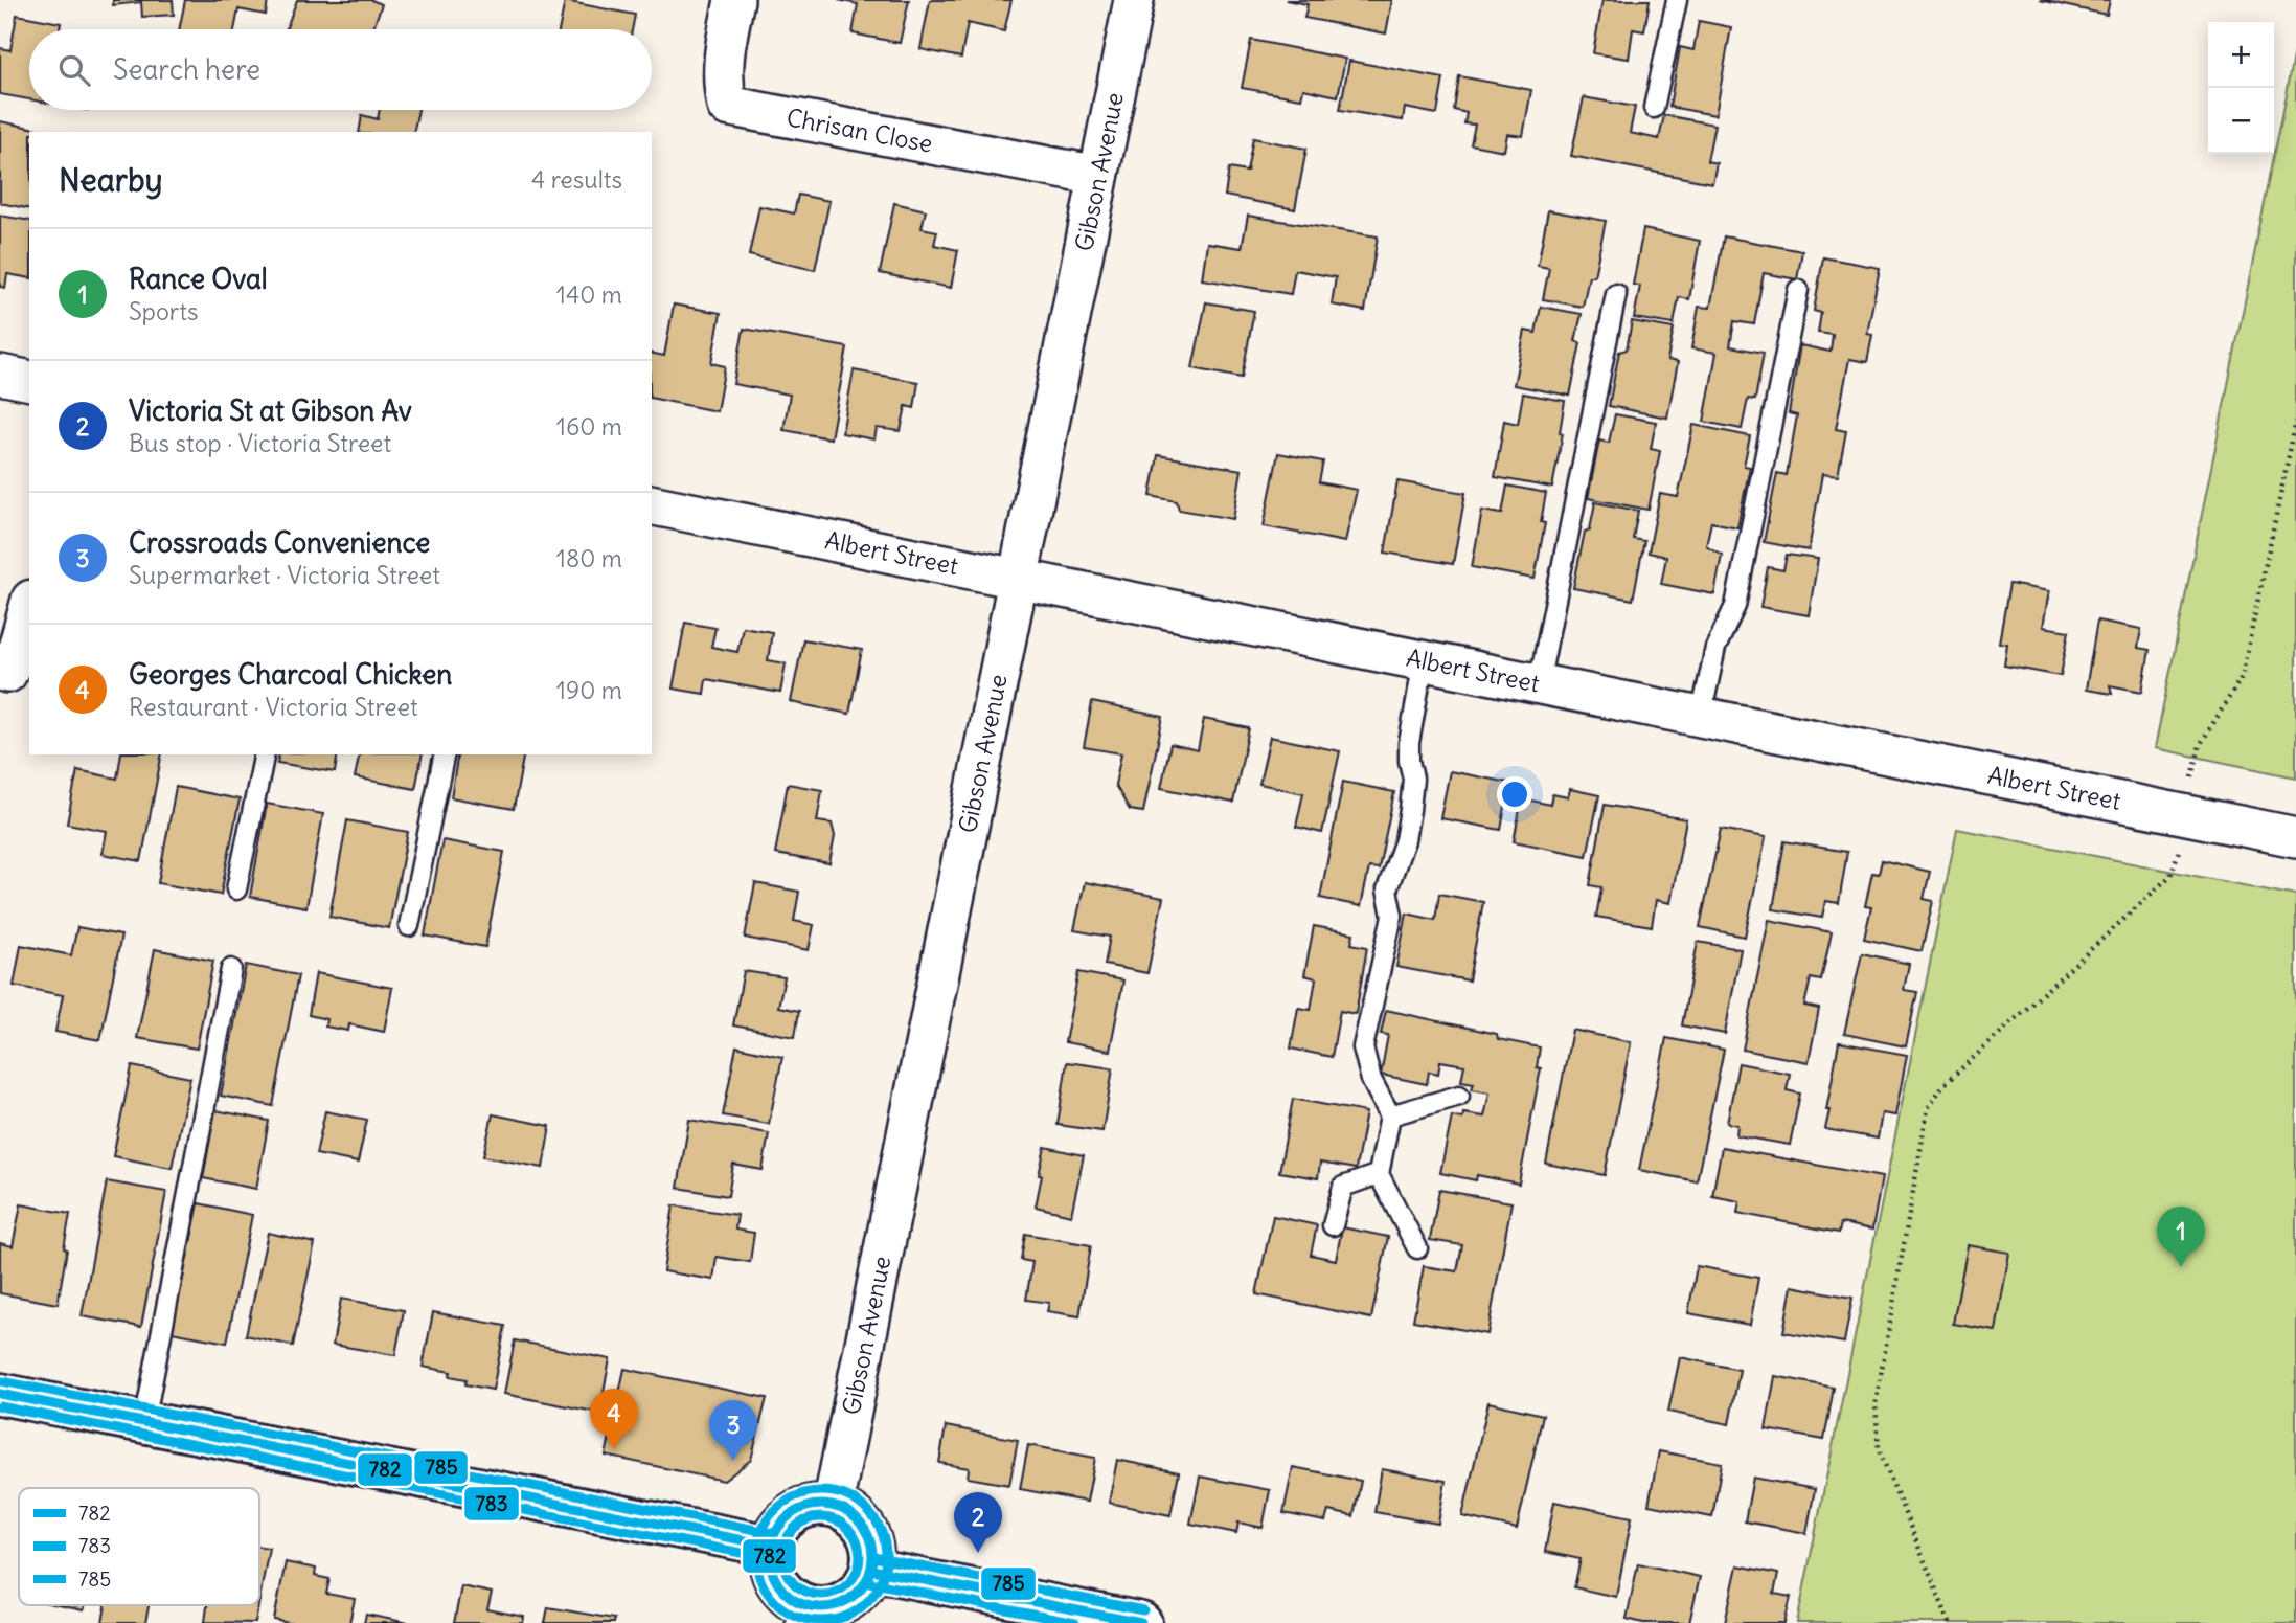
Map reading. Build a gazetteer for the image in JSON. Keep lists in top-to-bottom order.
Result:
{
  "streets": {
    "street": ["Chrisan Close", "Gibson Avenue", "Albert Street"]
  },
  "crossings": [
    ["Chrisan Close", "Gibson Avenue"],
    ["Gibson Avenue", "Albert Street"]
  ],
  "lines": ["transit line 785", "transit line 782", "transit line 783"],
  "legend": ["782", "783", "785"],
  "page": {
    "map_buttons": ["+", "−"],
    "search": "Search here",
    "heading": ["Nearby", "4 results"],
    "list": [
      {
        "mark": "1",
        "name": "Rance Oval",
        "note": "Sports",
        "value": "140 m"
      },
      {
        "mark": "2",
        "name": "Victoria St at Gibson Av",
        "note": "Bus stop · Victoria Street",
        "value": "160 m"
      },
      {
        "mark": "3",
        "name": "Crossroads Convenience",
        "note": "Supermarket · Victoria Street",
        "value": "180 m"
      },
      {
        "mark": "4",
        "name": "Georges Charcoal Chicken",
        "note": "Restaurant · Victoria Street",
        "value": "190 m"
      }
    ],
    "pins": [
      "1",
      "4",
      "3",
      "2"
    ]
  }
}
